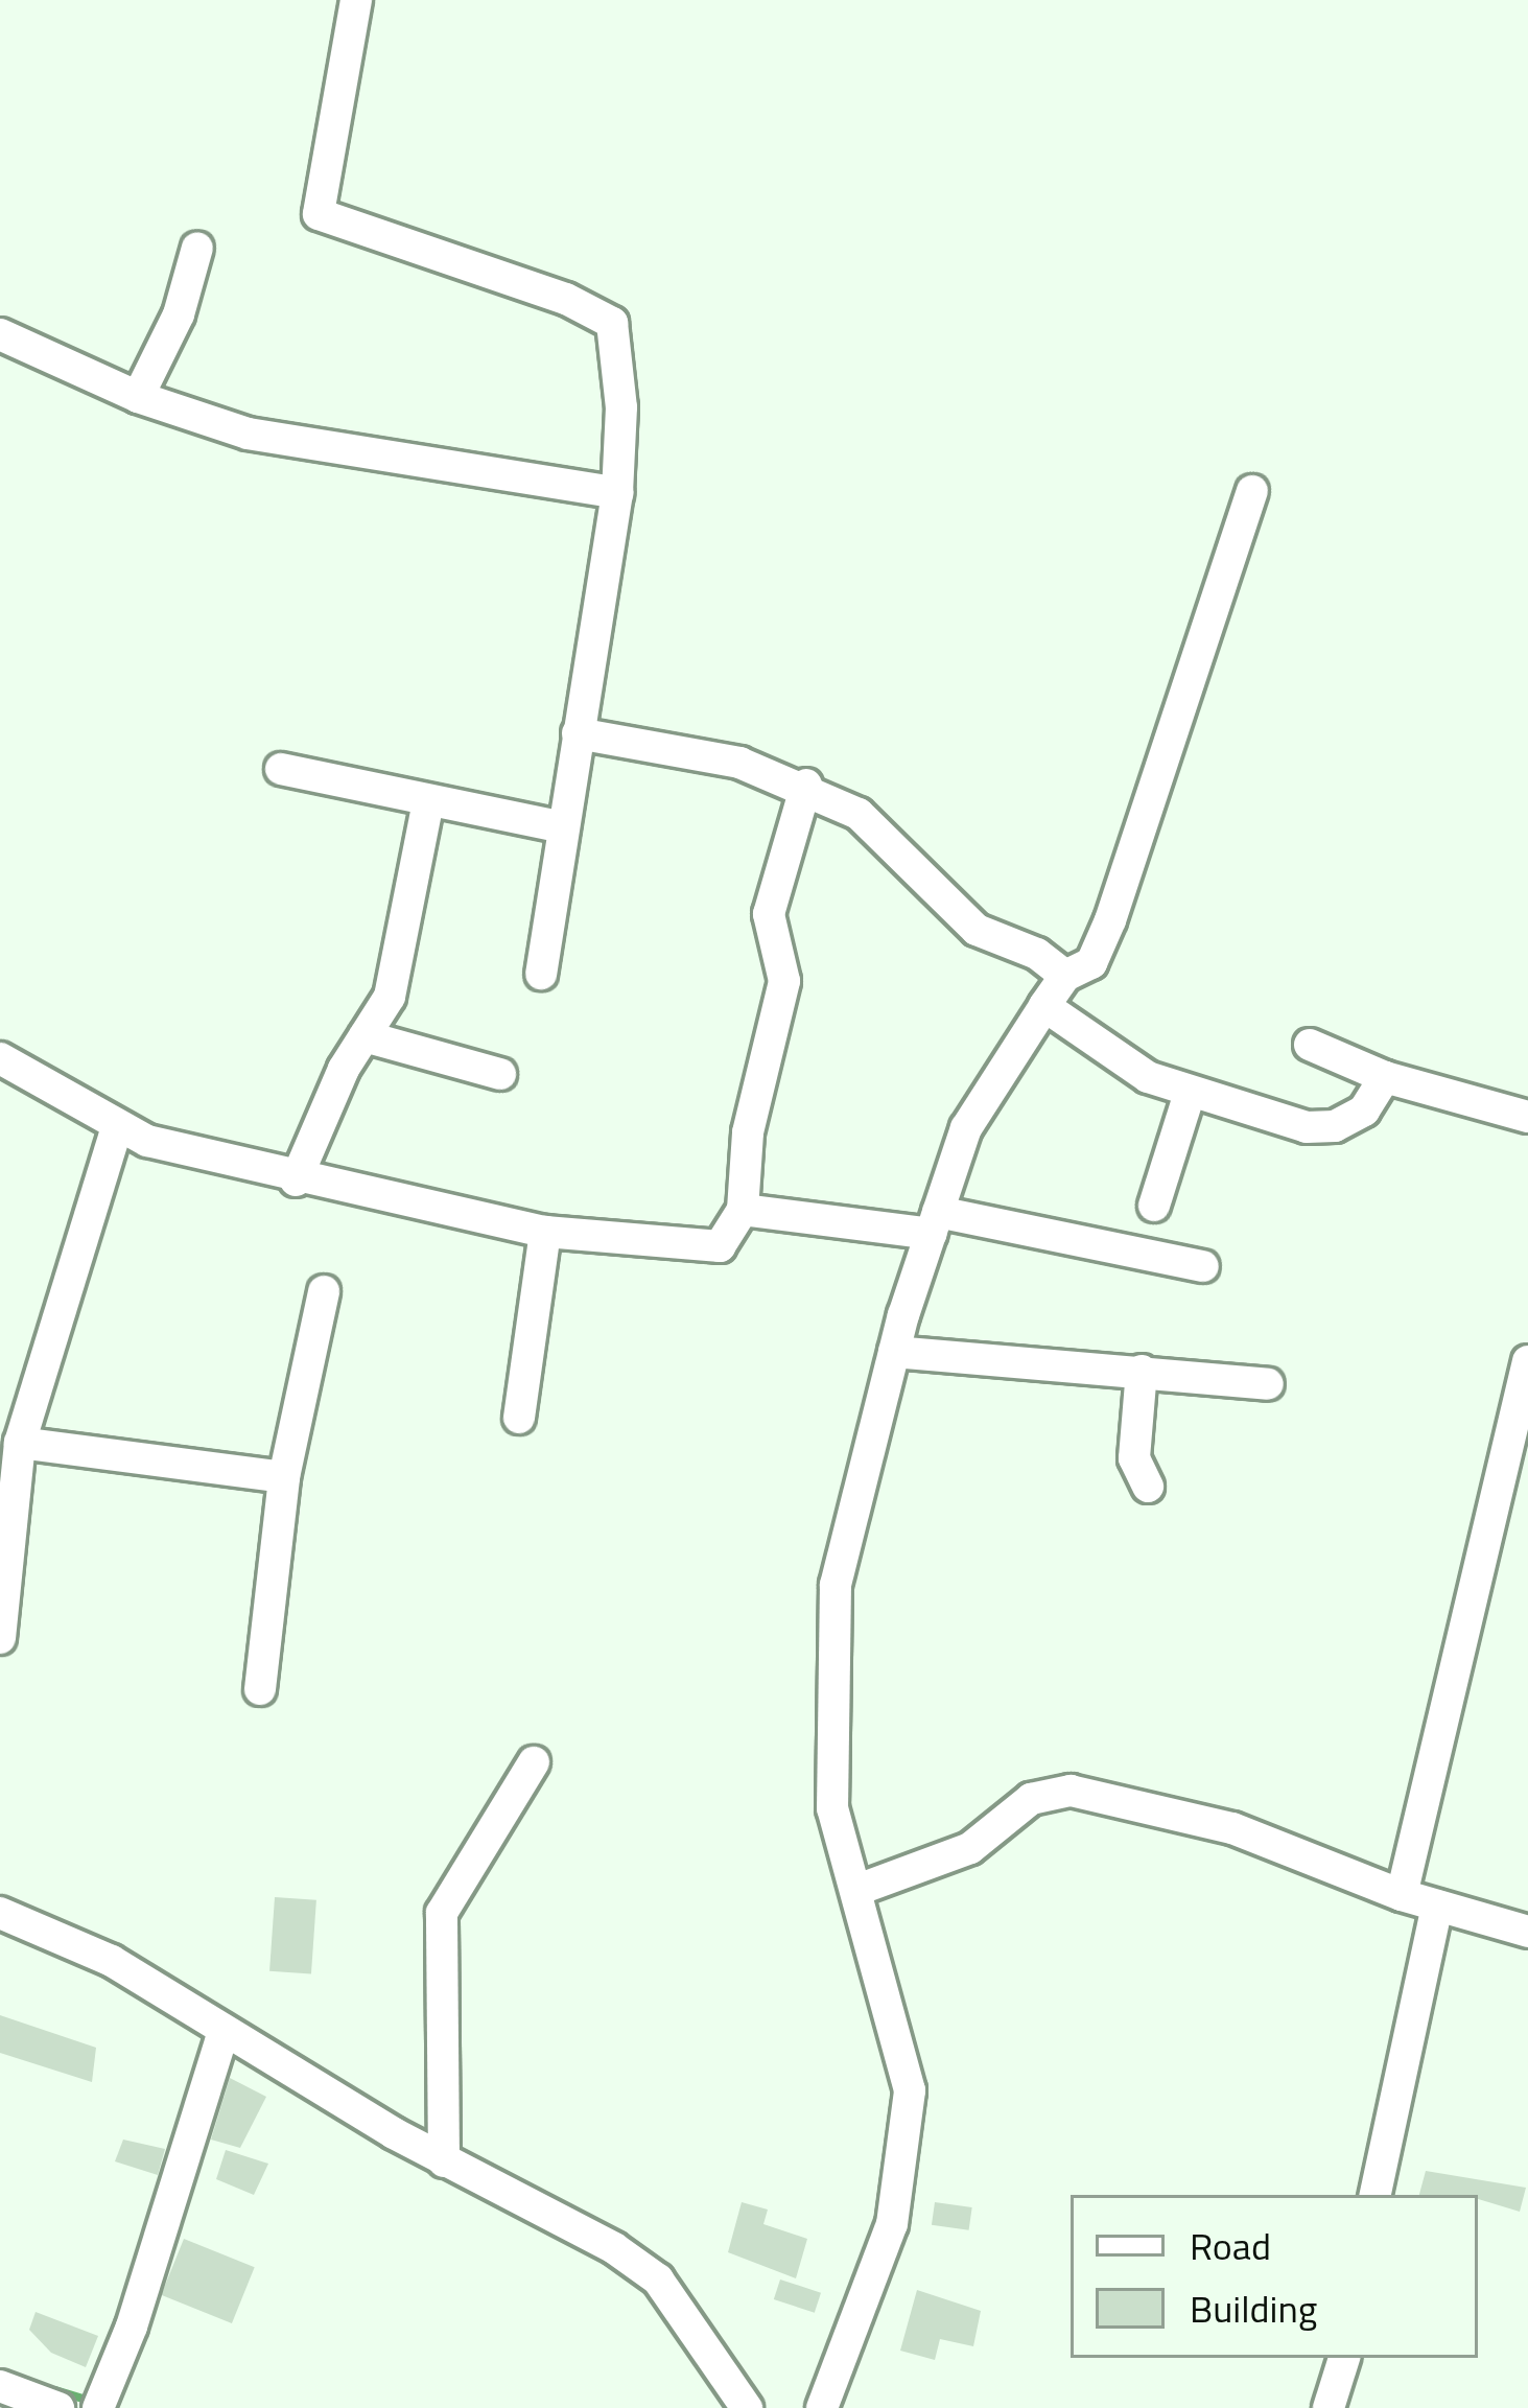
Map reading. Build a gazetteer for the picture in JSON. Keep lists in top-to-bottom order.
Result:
{
  "legend": ["Road", "Building"]
}
